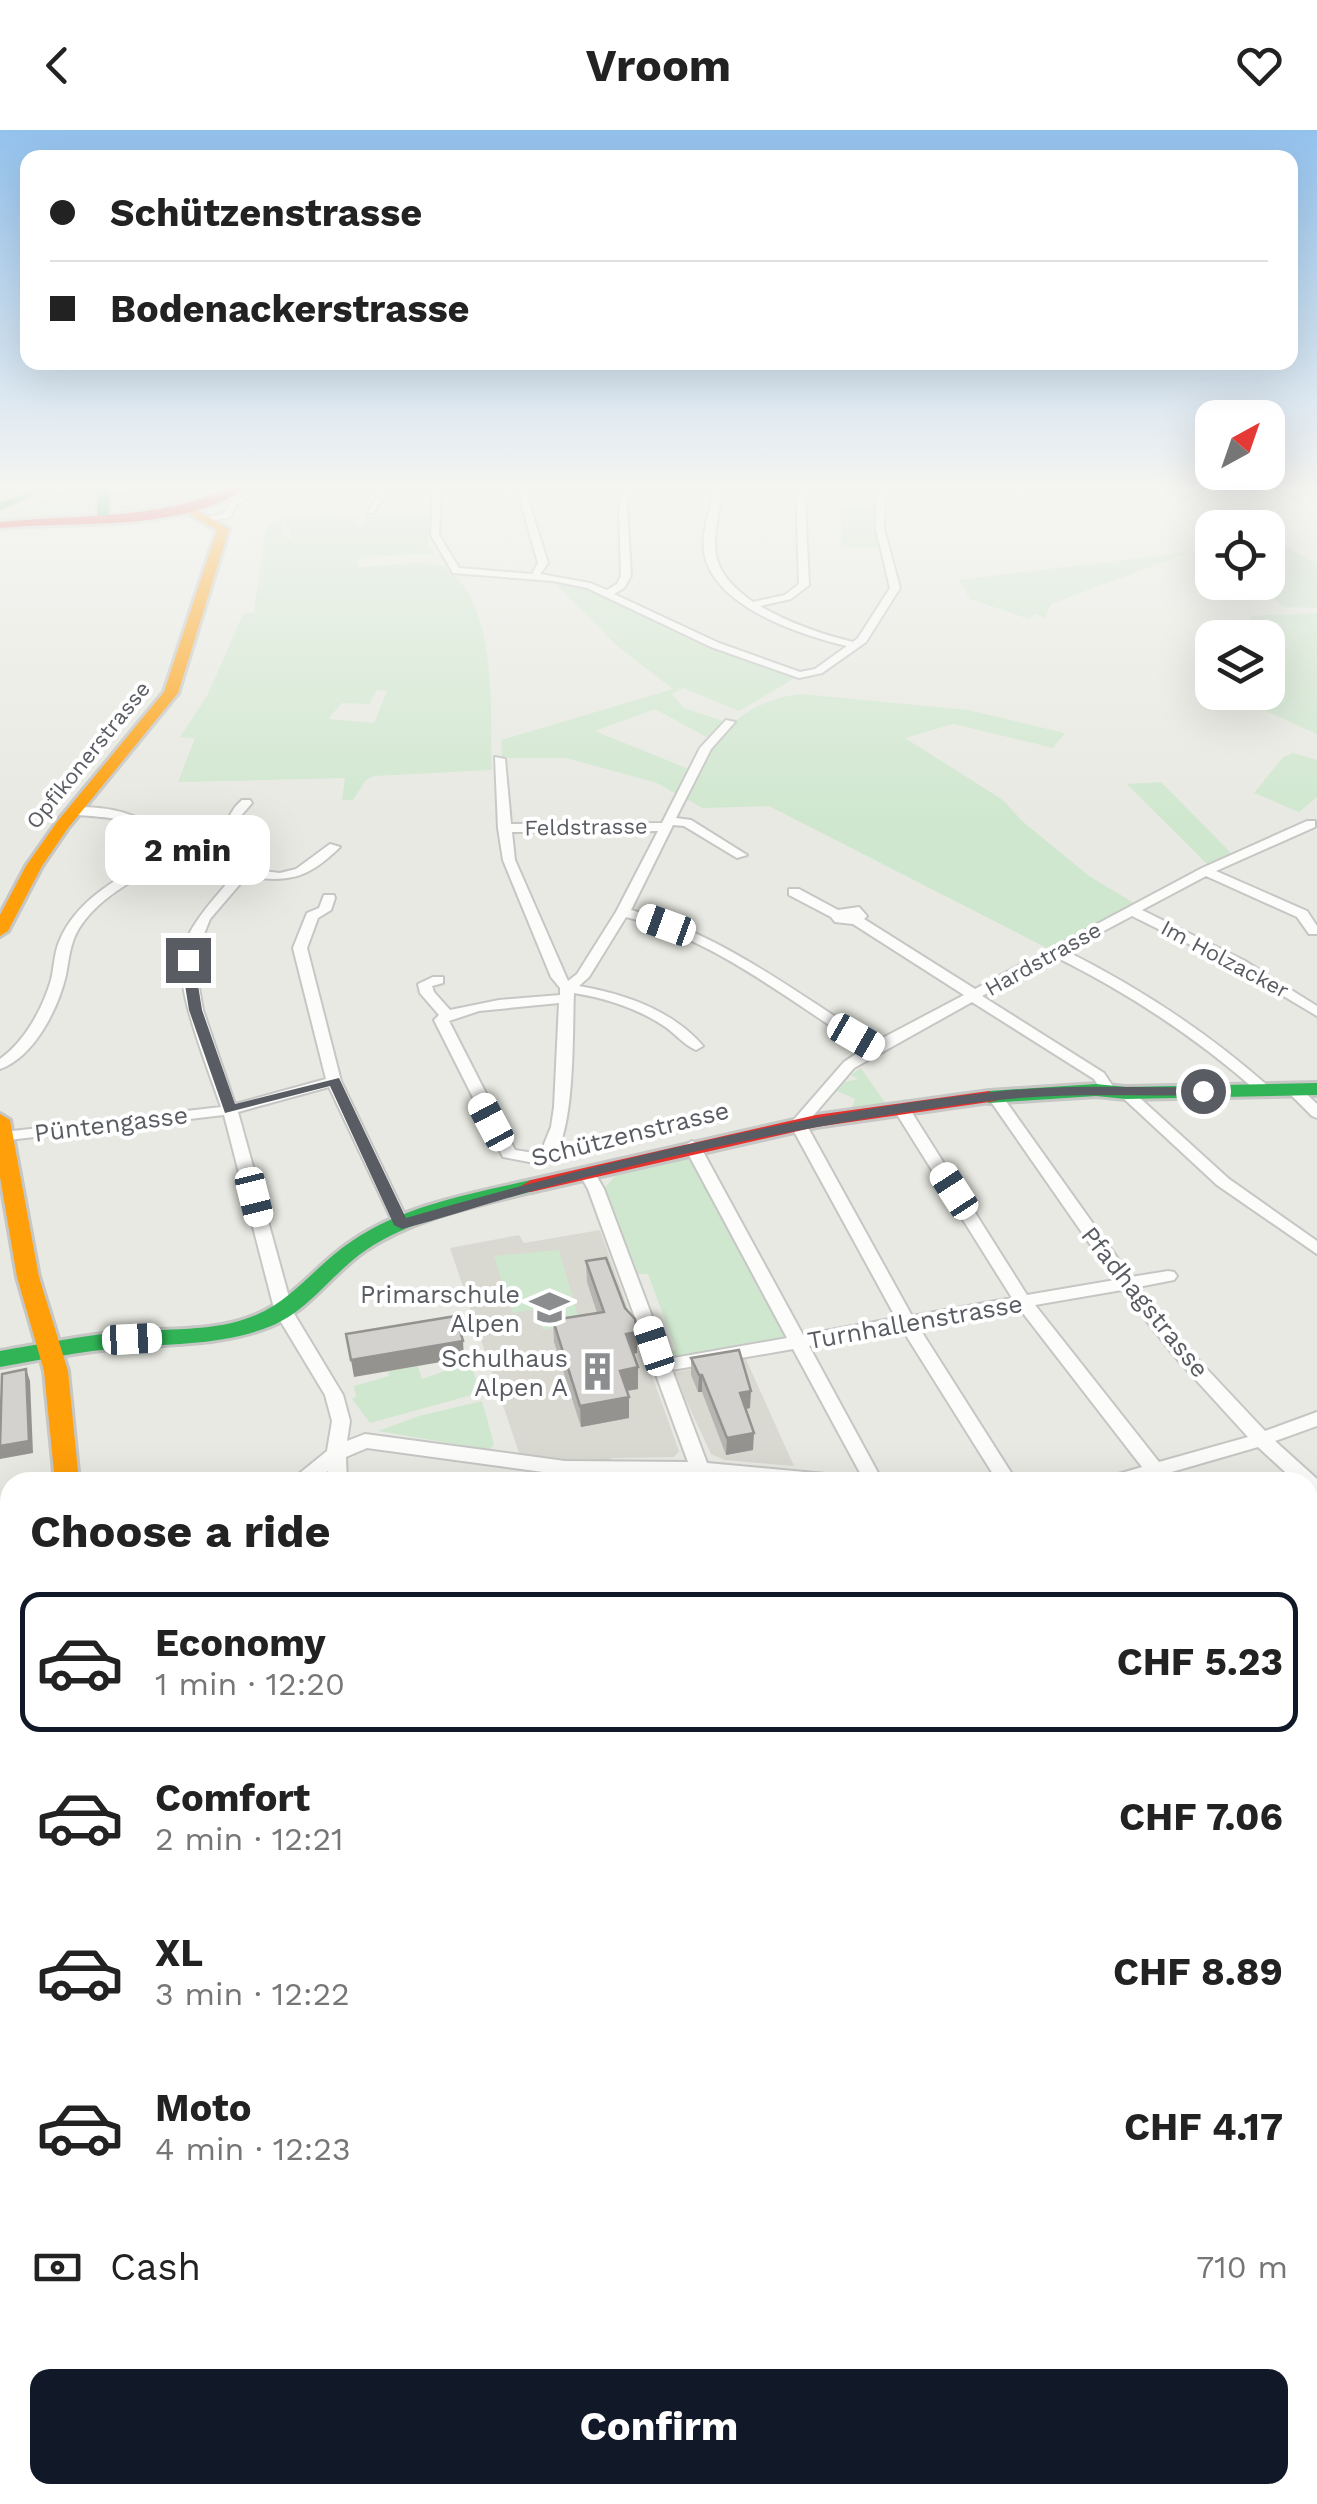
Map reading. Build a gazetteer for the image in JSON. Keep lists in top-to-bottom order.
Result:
{
  "streets": {
    "main road": ["Opfikonerstrasse", "Schützenstrasse"],
    "street": [
      "Feldstrasse",
      "Hardstrasse",
      "Im Holzacker",
      "Püntengasse",
      "Pfadhagstrasse",
      "Turnhallenstrasse"
    ]
  },
  "crossings": [
    ["Hardstrasse", "Im Holzacker"],
    ["Hardstrasse", "Schützenstrasse"],
    ["Schützenstrasse", "Pfadhagstrasse"],
    ["Pfadhagstrasse", "Turnhallenstrasse"]
  ],
  "places": {
    "school or university": ["Primarschule Alpen"],
    "building": ["Schulhaus Alpen A"]
  },
  "north": "top right",
  "page": {
    "header": "Vroom",
    "banner": ["Schützenstrasse", "Bodenackerstrasse"],
    "bubble": "2 min",
    "heading": "Choose a ride",
    "list": [
      {
        "name": "Economy",
        "note": "1 min · 12:20",
        "value": "CHF 5.23"
      },
      {
        "name": "Comfort",
        "note": "2 min · 12:21",
        "value": "CHF 7.06"
      },
      {
        "name": "XL",
        "note": "3 min · 12:22",
        "value": "CHF 8.89"
      },
      {
        "name": "Moto",
        "note": "4 min · 12:23",
        "value": "CHF 4.17"
      }
    ],
    "pay": ["Cash", "710 m"],
    "buttons": "Confirm"
  }
}
